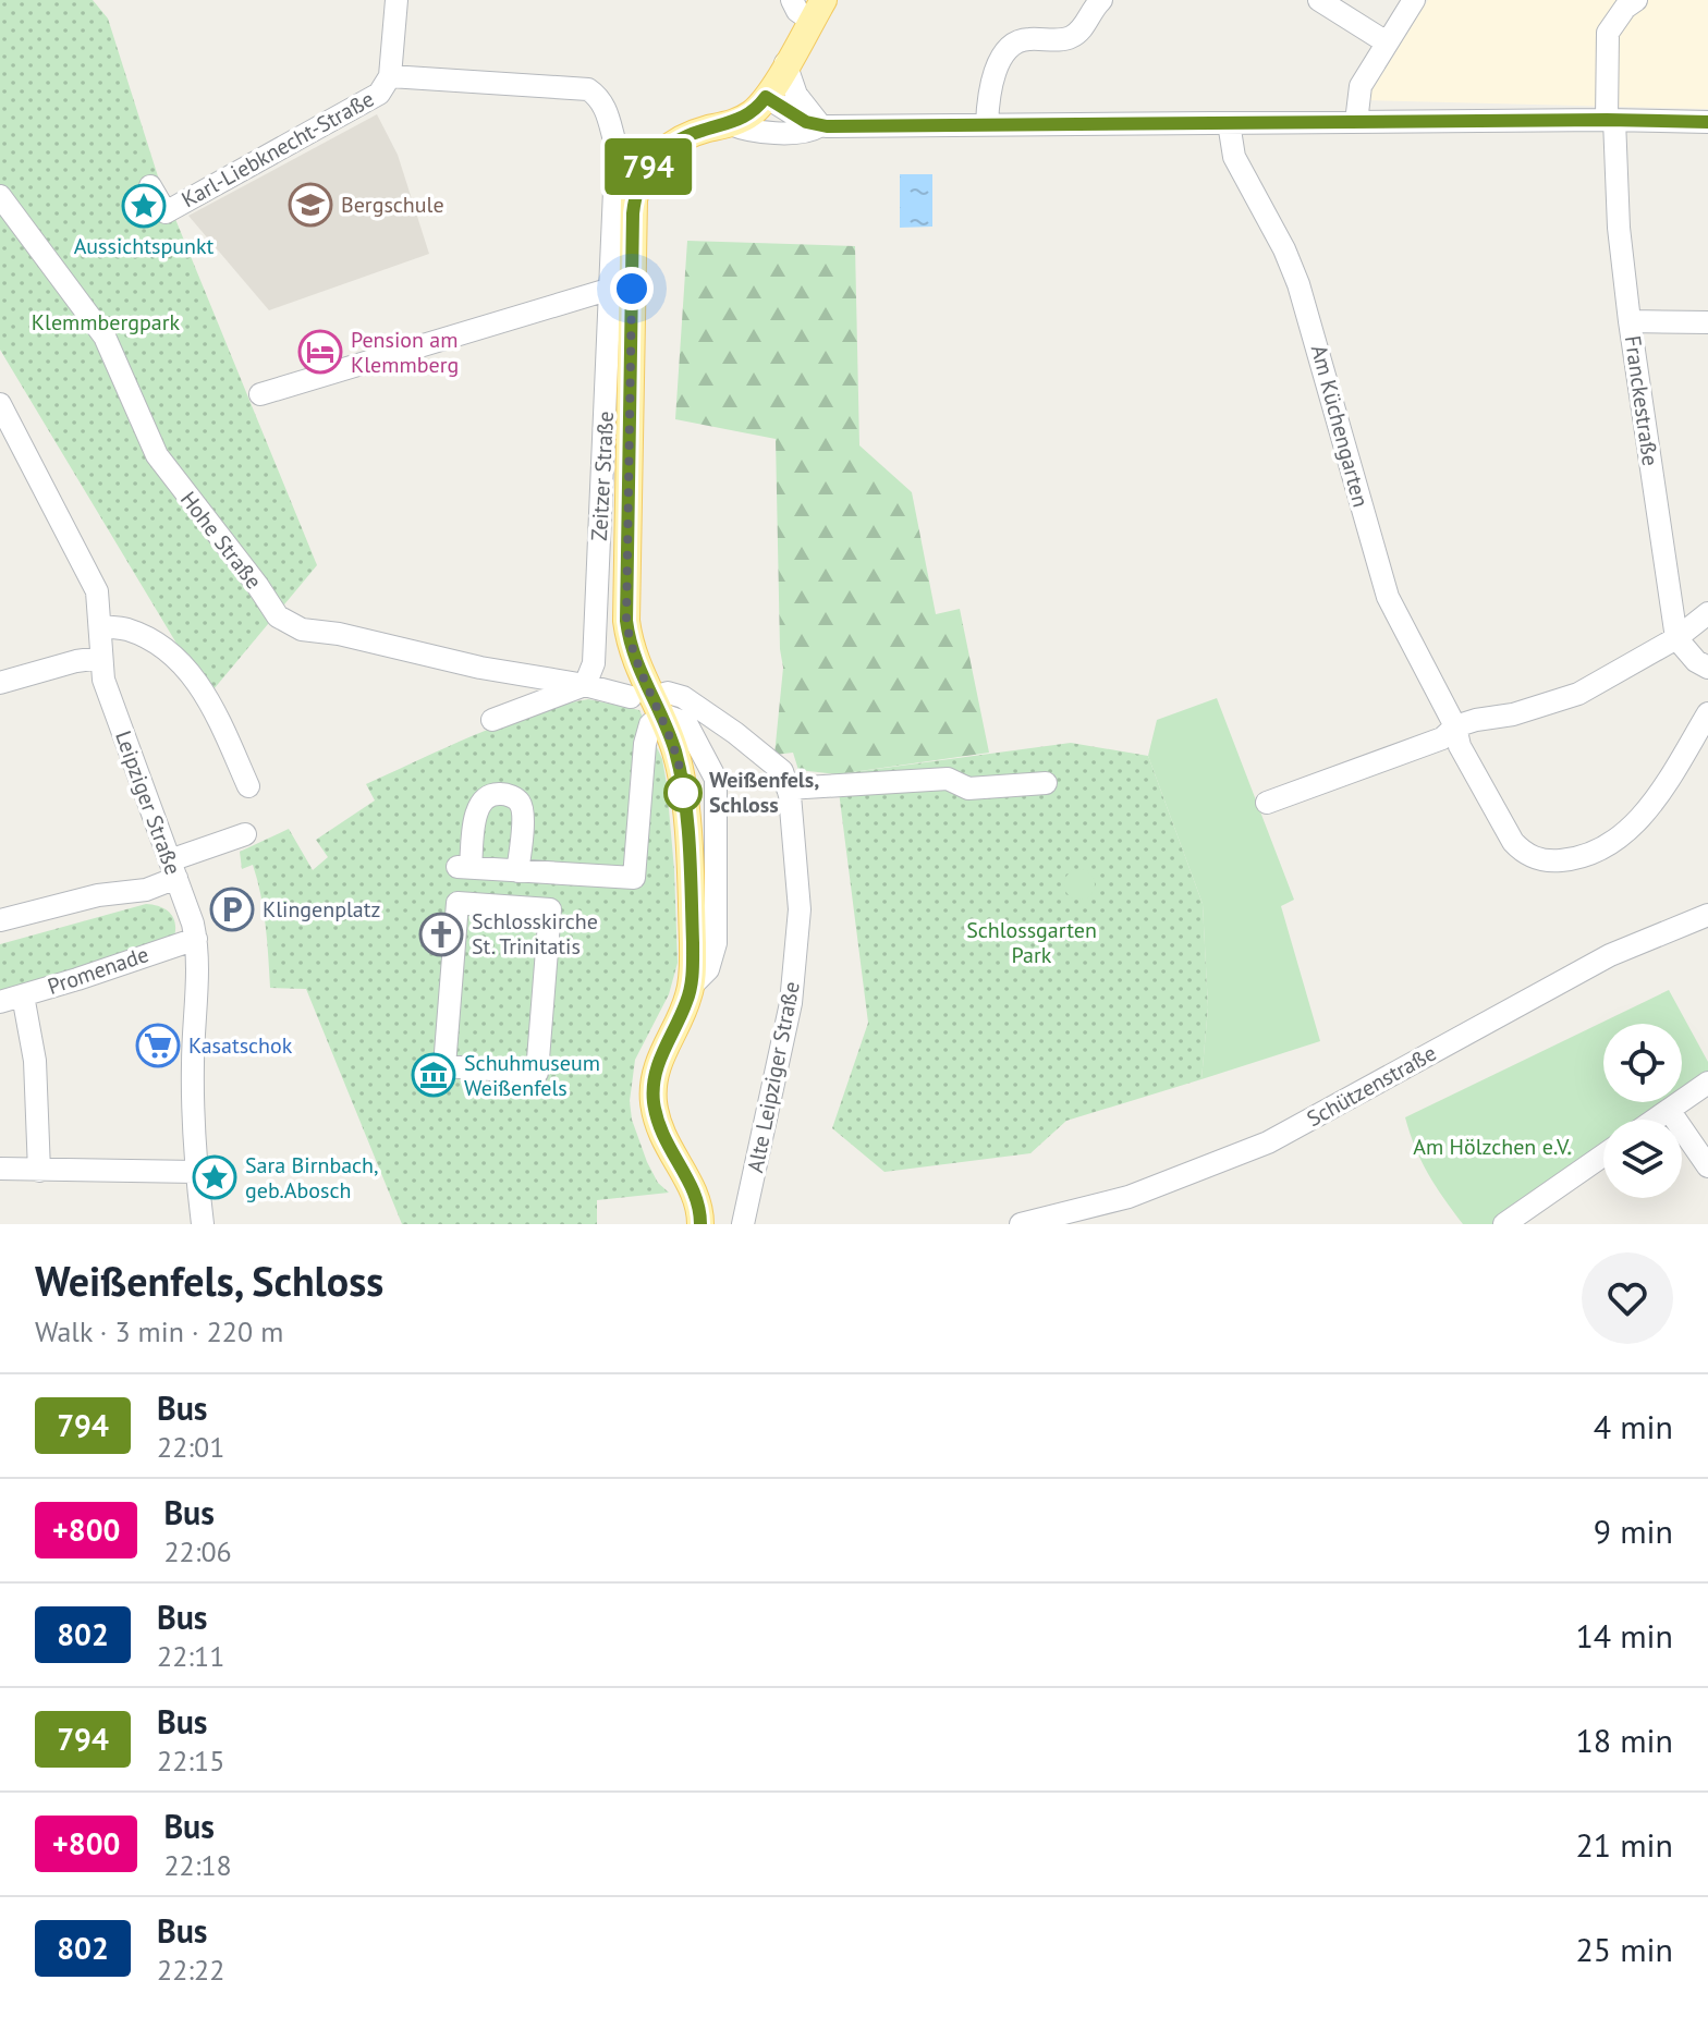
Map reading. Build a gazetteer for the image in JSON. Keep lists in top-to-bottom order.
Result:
{
  "streets": {
    "main road": ["Zeitzer Straße"],
    "street": [
      "Karl-Liebknecht-Straße",
      "Franckestraße",
      "Am Küchengarten",
      "Hohe Straße",
      "Leipziger Straße",
      "Promenade",
      "Alte Leipziger Straße",
      "Schützenstraße"
    ]
  },
  "crossings": [
    ["Karl-Liebknecht-Straße", "Zeitzer Straße"],
    ["Zeitzer Straße", "Hohe Straße"],
    ["Leipziger Straße", "Promenade"]
  ],
  "parks": ["Klemmbergpark", "Schlossgarten Park", "Am Hölzchen e.V."],
  "places": {
    "school or university": ["Bergschule"],
    "place": ["Aussichtspunkt", "Sara Birnbach, geb.Abosch"],
    "hotel": ["Pension am Klemmberg"],
    "other": ["Weißenfels, Schloss"],
    "parking": ["Klingenplatz"],
    "church": ["Schlosskirche St. Trinitatis"],
    "supermarket": ["Kasatschok"],
    "museum": ["Schuhmuseum Weißenfels"]
  },
  "lines": ["bus line 794"],
  "page": {
    "on_map": "794",
    "heading": ["Weißenfels, Schloss", "Walk · 3 min · 220 m"],
    "list": [
      {
        "mark": "794",
        "name": "Bus",
        "note": "22:01",
        "value": "4 min"
      },
      {
        "mark": "+800",
        "name": "Bus",
        "note": "22:06",
        "value": "9 min"
      },
      {
        "mark": "802",
        "name": "Bus",
        "note": "22:11",
        "value": "14 min"
      },
      {
        "mark": "794",
        "name": "Bus",
        "note": "22:15",
        "value": "18 min"
      },
      {
        "mark": "+800",
        "name": "Bus",
        "note": "22:18",
        "value": "21 min"
      },
      {
        "mark": "802",
        "name": "Bus",
        "note": "22:22",
        "value": "25 min"
      }
    ]
  }
}
